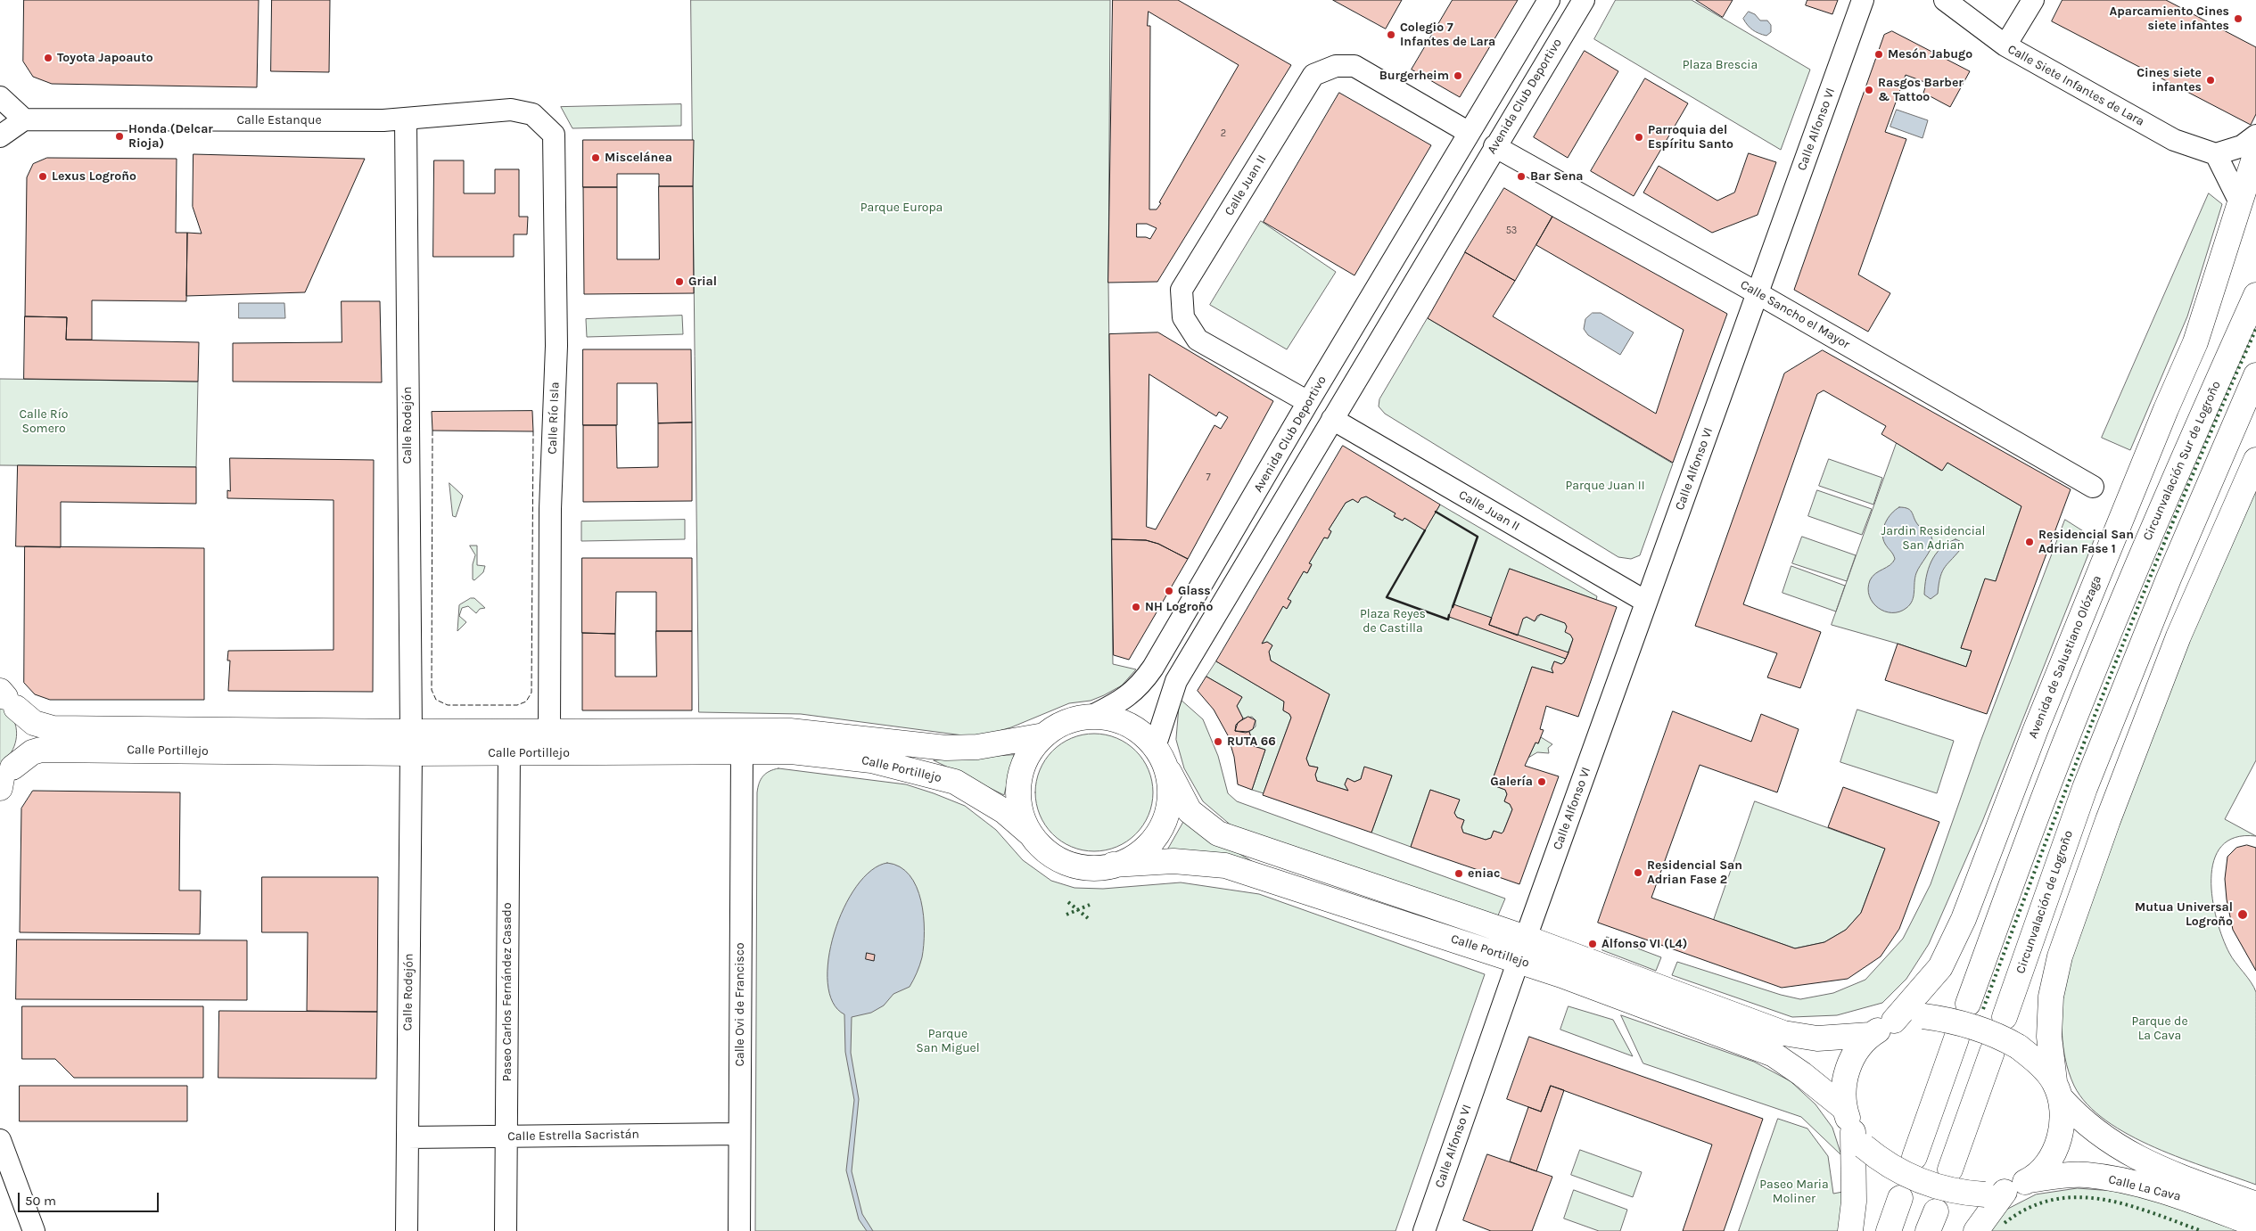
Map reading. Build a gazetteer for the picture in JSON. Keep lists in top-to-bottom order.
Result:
{
  "streets": {
    "main road": [
      "Circunvalación Sur de Logroño",
      "Avenida de Salustiano Olózaga",
      "Calle Portillejo",
      "Circunvalación de Logroño",
      "Calle La Cava"
    ],
    "street": [
      "Calle Siete Infantes de Lara",
      "Avenida Club Deportivo",
      "Calle Estanque",
      "Calle Alfonso VI",
      "Calle Juan II",
      "Calle Sancho el Mayor",
      "Calle Río Isla",
      "Calle Rodejón",
      "Paseo Carlos Fernández Casado",
      "Calle Ovi de Francisco",
      "Calle Estrella Sacristán"
    ]
  },
  "crossings": [
    ["Avenida Club Deportivo", "Calle Juan II"],
    ["Avenida Club Deportivo", "Calle Sancho el Mayor"],
    ["Avenida Club Deportivo", "Calle Portillejo"],
    ["Calle Estanque", "Calle Río Isla"],
    ["Calle Estanque", "Calle Rodejón"],
    ["Calle Alfonso VI", "Calle Juan II"],
    ["Calle Alfonso VI", "Calle Sancho el Mayor"],
    ["Calle Alfonso VI", "Calle Portillejo"],
    ["Calle Río Isla", "Calle Portillejo"],
    ["Calle Rodejón", "Calle Portillejo"],
    ["Calle Rodejón", "Calle Estrella Sacristán"],
    ["Avenida de Salustiano Olózaga", "Calle La Cava"],
    ["Calle Portillejo", "Paseo Carlos Fernández Casado"],
    ["Calle Portillejo", "Calle Ovi de Francisco"],
    ["Paseo Carlos Fernández Casado", "Calle Estrella Sacristán"],
    ["Calle Ovi de Francisco", "Calle Estrella Sacristán"]
  ],
  "parks": [
    "Plaza Brescia",
    "Parque Europa",
    "Calle Río Somero",
    "Parque Juan II",
    "Jardin Residencial San Adrian",
    "Plaza Reyes de Castilla",
    "Parque de La Cava",
    "Parque San Miguel",
    "Paseo Maria Moliner"
  ],
  "places": [
    "Aparcamiento Cines siete infantes",
    "Colegio 7 Infantes de Lara",
    "Mesón Jabugo",
    "Toyota Japoauto",
    "Burgerheim",
    "Cines siete infantes",
    "Rasgos Barber & Tattoo",
    "Honda (Delcar Rioja)",
    "Parroquia del Espíritu Santo",
    "Miscelánea",
    "Lexus Logroño",
    "Bar Sena",
    "Grial",
    "Residencial San Adrian Fase 1",
    "Glass",
    "NH Logroño",
    "RUTA 66",
    "Galería",
    "Residencial San Adrian Fase 2",
    "eniac",
    "Mutua Universal Logroño",
    "Alfonso VI (L4)"
  ],
  "house_numbers": ["2", "53", "7"],
  "scale_bar": "50 m"
}
